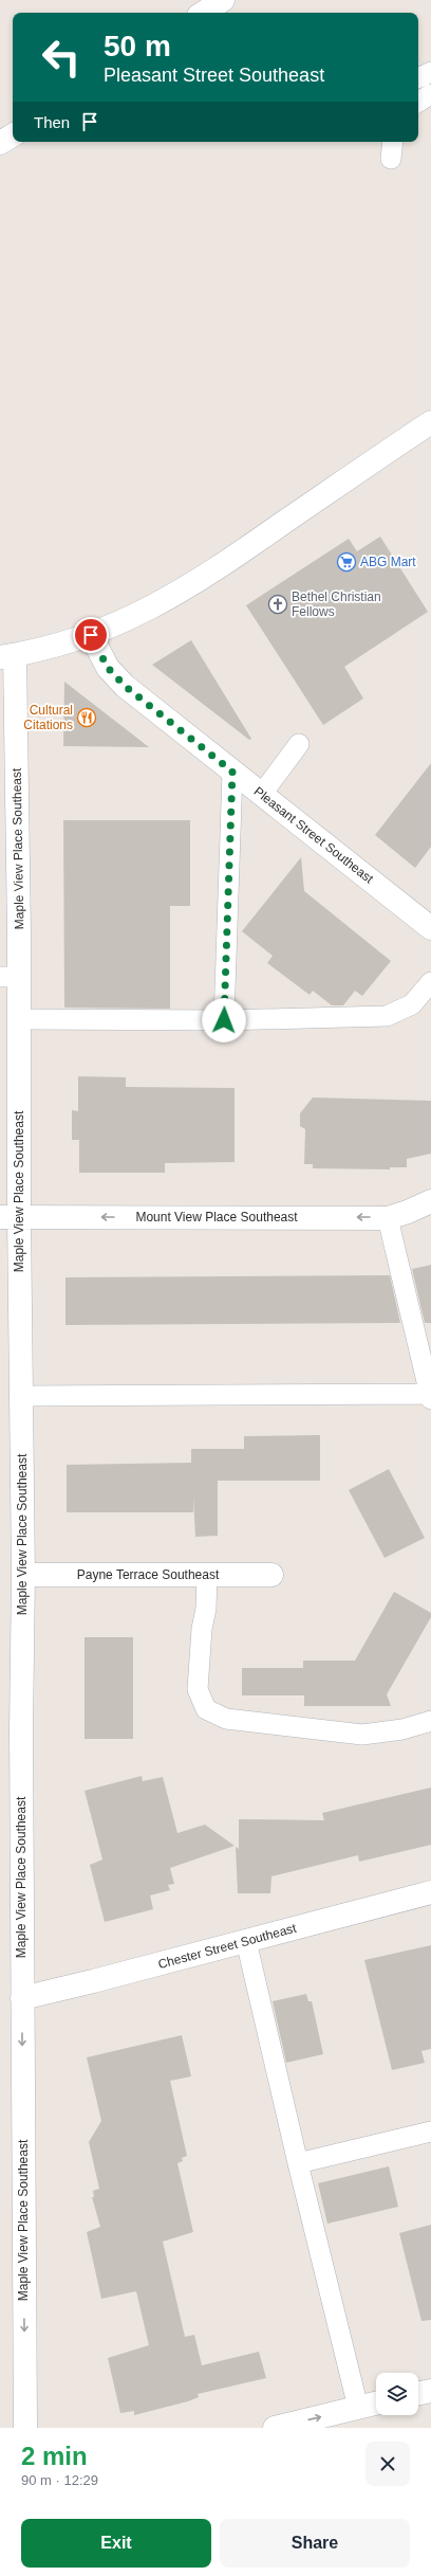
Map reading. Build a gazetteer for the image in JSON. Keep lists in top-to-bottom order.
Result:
{
  "streets": {
    "street": [
      "Pleasant Street Southeast",
      "Maple View Place Southeast",
      "Mount View Place Southeast",
      "Payne Terrace Southeast",
      "Chester Street Southeast"
    ]
  },
  "crossings": [
    ["Maple View Place Southeast", "Mount View Place Southeast"],
    ["Maple View Place Southeast", "Payne Terrace Southeast"],
    ["Maple View Place Southeast", "Chester Street Southeast"]
  ],
  "one_way": ["Mount View Place Southeast"],
  "places": {
    "supermarket": ["ABG Mart"],
    "church": ["Bethel Christian Fellows"],
    "restaurant": ["Cultural Citations"]
  },
  "page": {
    "turn": ["50 m", "Pleasant Street Southeast"],
    "then": "Then",
    "heading": ["2 min", "90 m · 12:29"],
    "buttons": ["Exit", "Share"]
  }
}
